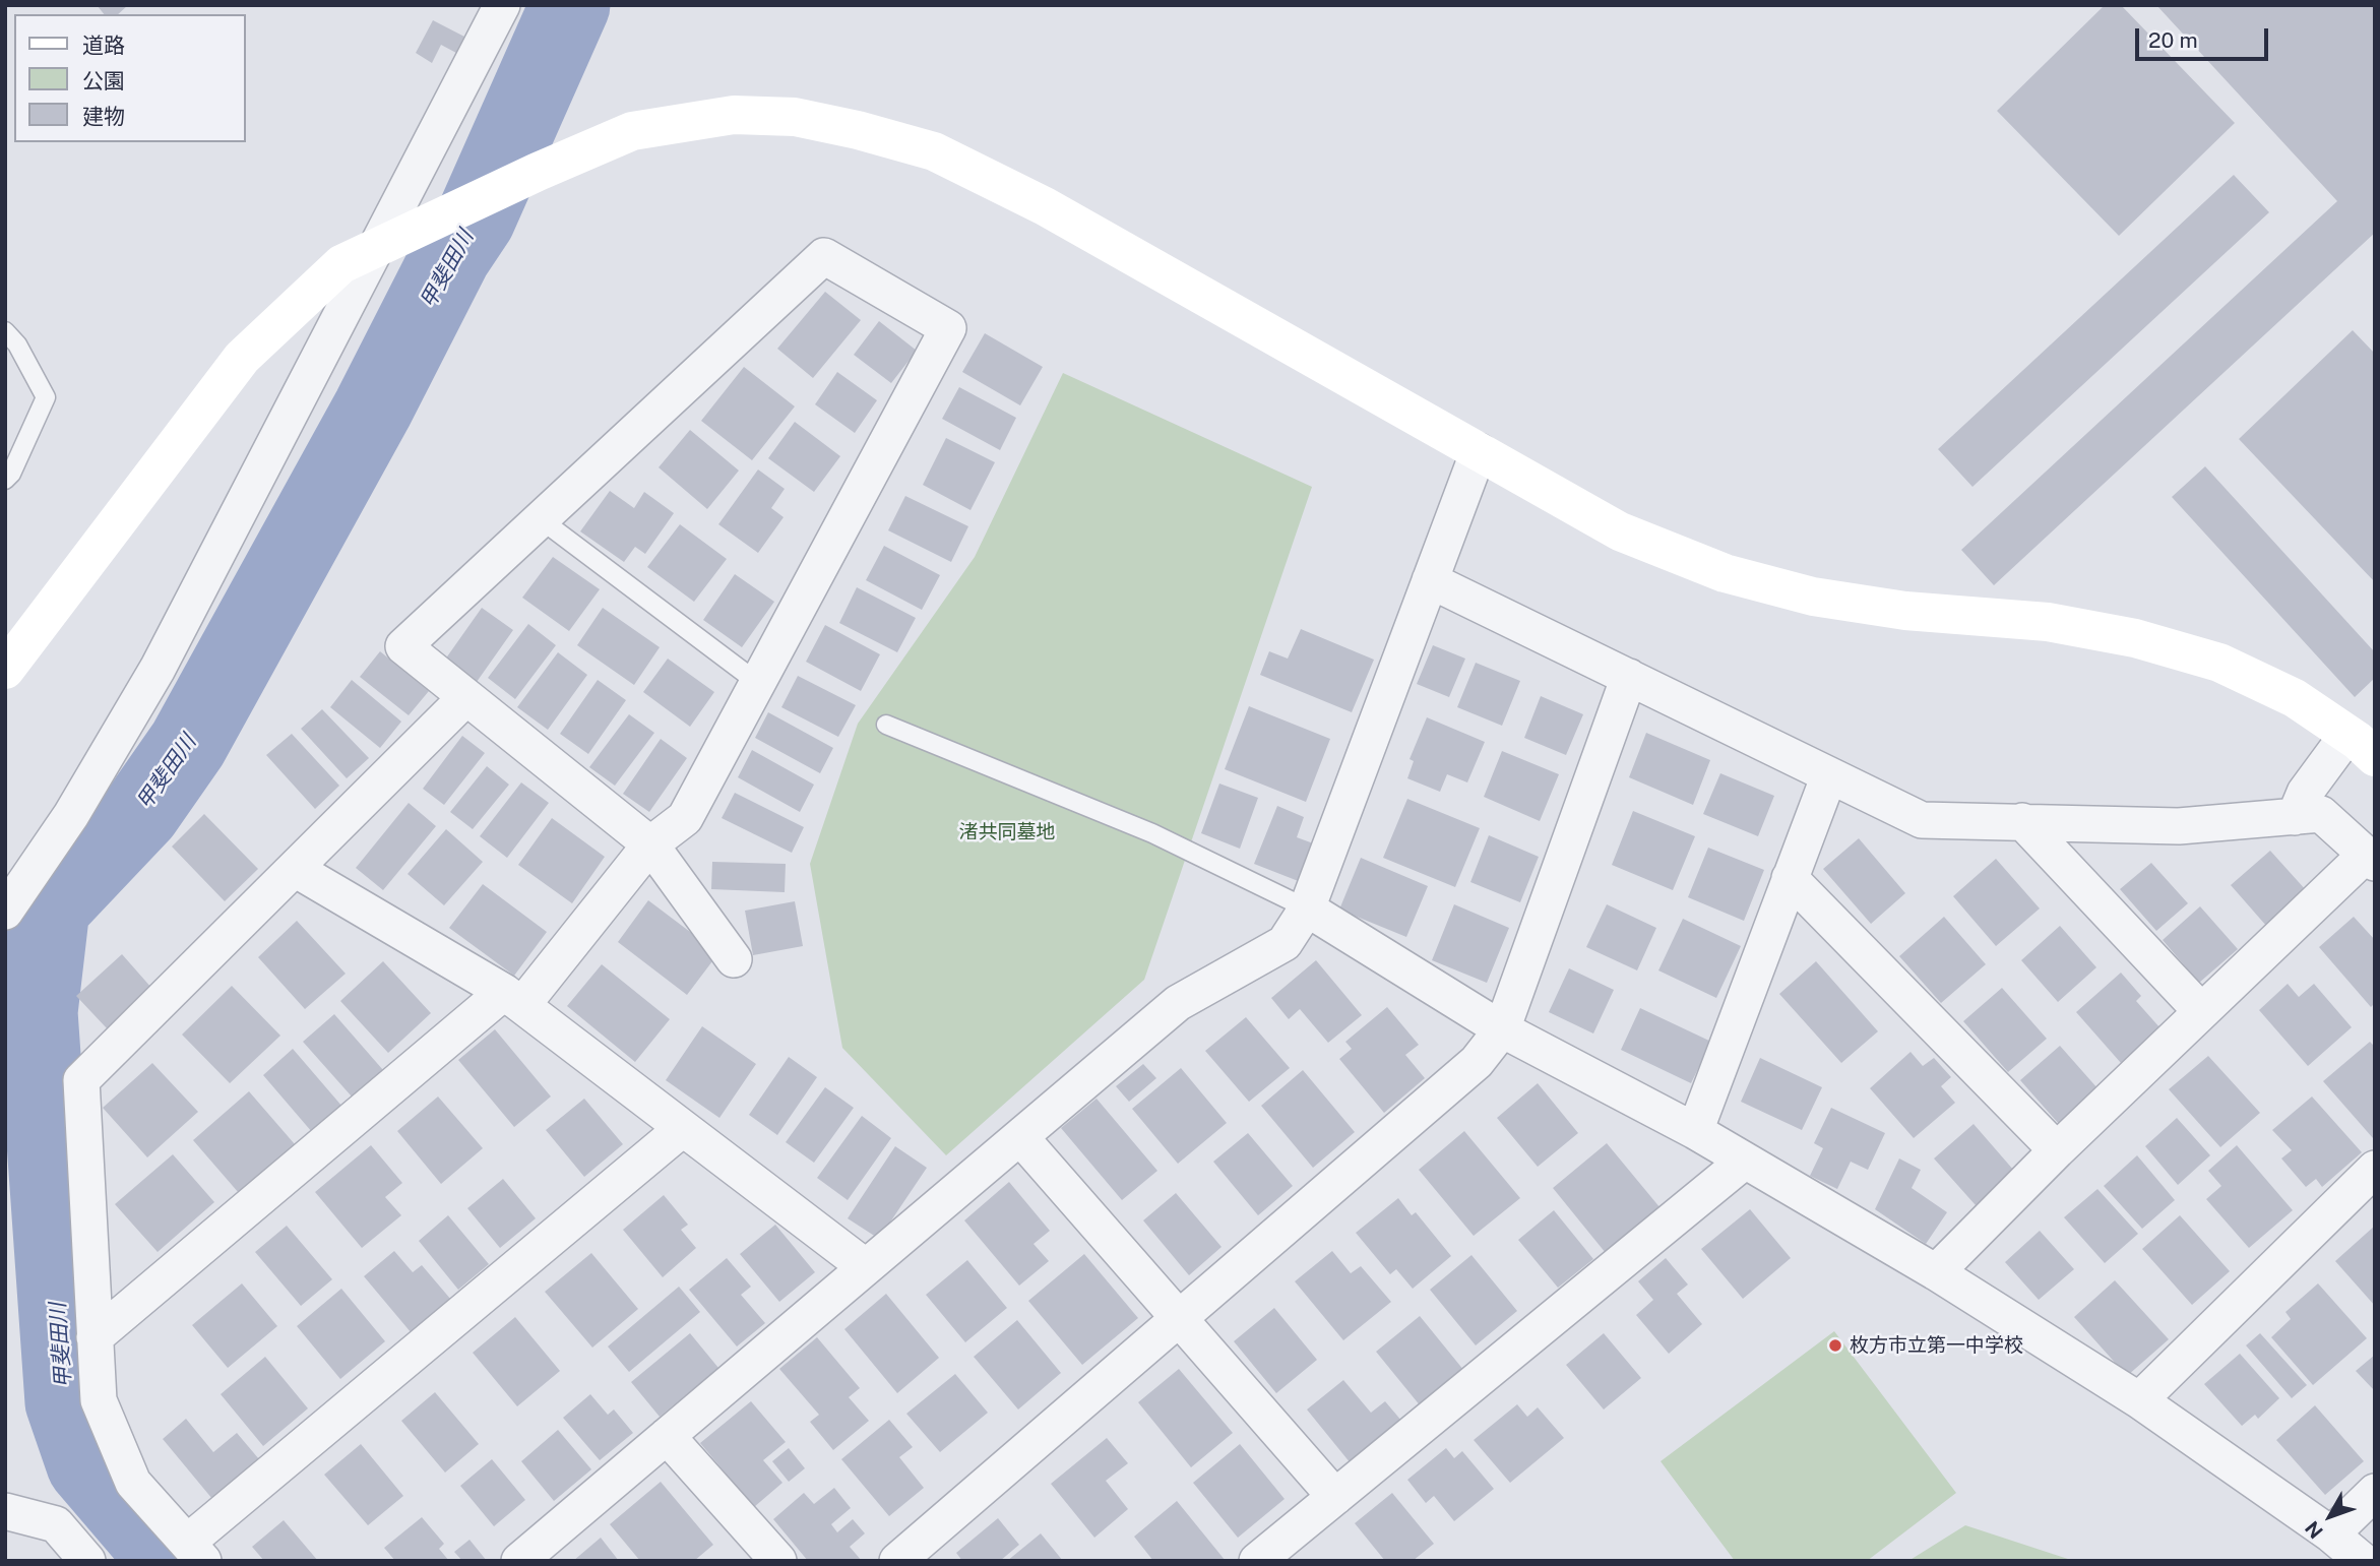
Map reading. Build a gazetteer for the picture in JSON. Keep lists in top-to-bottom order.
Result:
{
  "water": ["甲斐田川"],
  "parks": ["渚共同墓地"],
  "places": ["枚方市立第一中学校"],
  "legend": ["道路", "公園", "建物"],
  "scale_bar": "20 m",
  "north": "bottom left"
}
